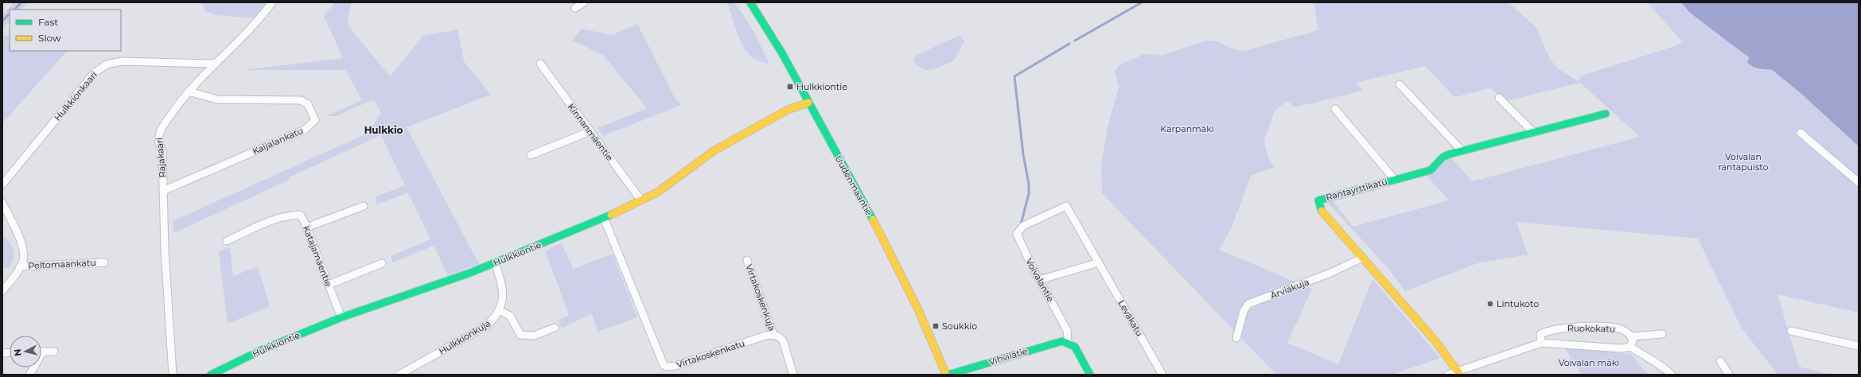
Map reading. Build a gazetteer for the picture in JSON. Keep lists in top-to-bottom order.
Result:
{
  "streets": {
    "street": [
      "Hulkkionkaari",
      "Kinnanmäentie",
      "Kaijalankatu",
      "Rajakaari",
      "Uudenmaantie",
      "Rantayrttikatu",
      "Hulkkiontie",
      "Katajamäentie",
      "Peltomaankatu",
      "Voivalantie",
      "Ärviäkuja",
      "Virtakoskenkuja",
      "Leväkatu",
      "Ruokokatu",
      "Hulkkionkuja",
      "Virtakoskenkatu",
      "Vihvilätie"
    ]
  },
  "crossings": [
    ["Hulkkionkaari", "Rajakaari"],
    ["Kinnanmäentie", "Hulkkiontie"],
    ["Kaijalankatu", "Rajakaari"],
    ["Uudenmaantie", "Hulkkiontie"],
    ["Uudenmaantie", "Vihvilätie"],
    ["Rantayrttikatu", "Ärviäkuja"],
    ["Rantayrttikatu", "Ruokokatu"],
    ["Hulkkiontie", "Katajamäentie"],
    ["Hulkkiontie", "Hulkkionkuja"],
    ["Hulkkiontie", "Virtakoskenkatu"],
    ["Voivalantie", "Leväkatu"],
    ["Voivalantie", "Vihvilätie"],
    ["Virtakoskenkuja", "Virtakoskenkatu"]
  ],
  "districts": ["Hulkkio"],
  "parks": ["Karpanmäki", "Voivalan rantapuisto", "Voivalan mäki"],
  "places": {
    "transit": ["Hulkkiontie", "Soukkio"],
    "other": ["Lintukoto"]
  },
  "legend": ["Fast", "Slow"],
  "north": "left"
}
